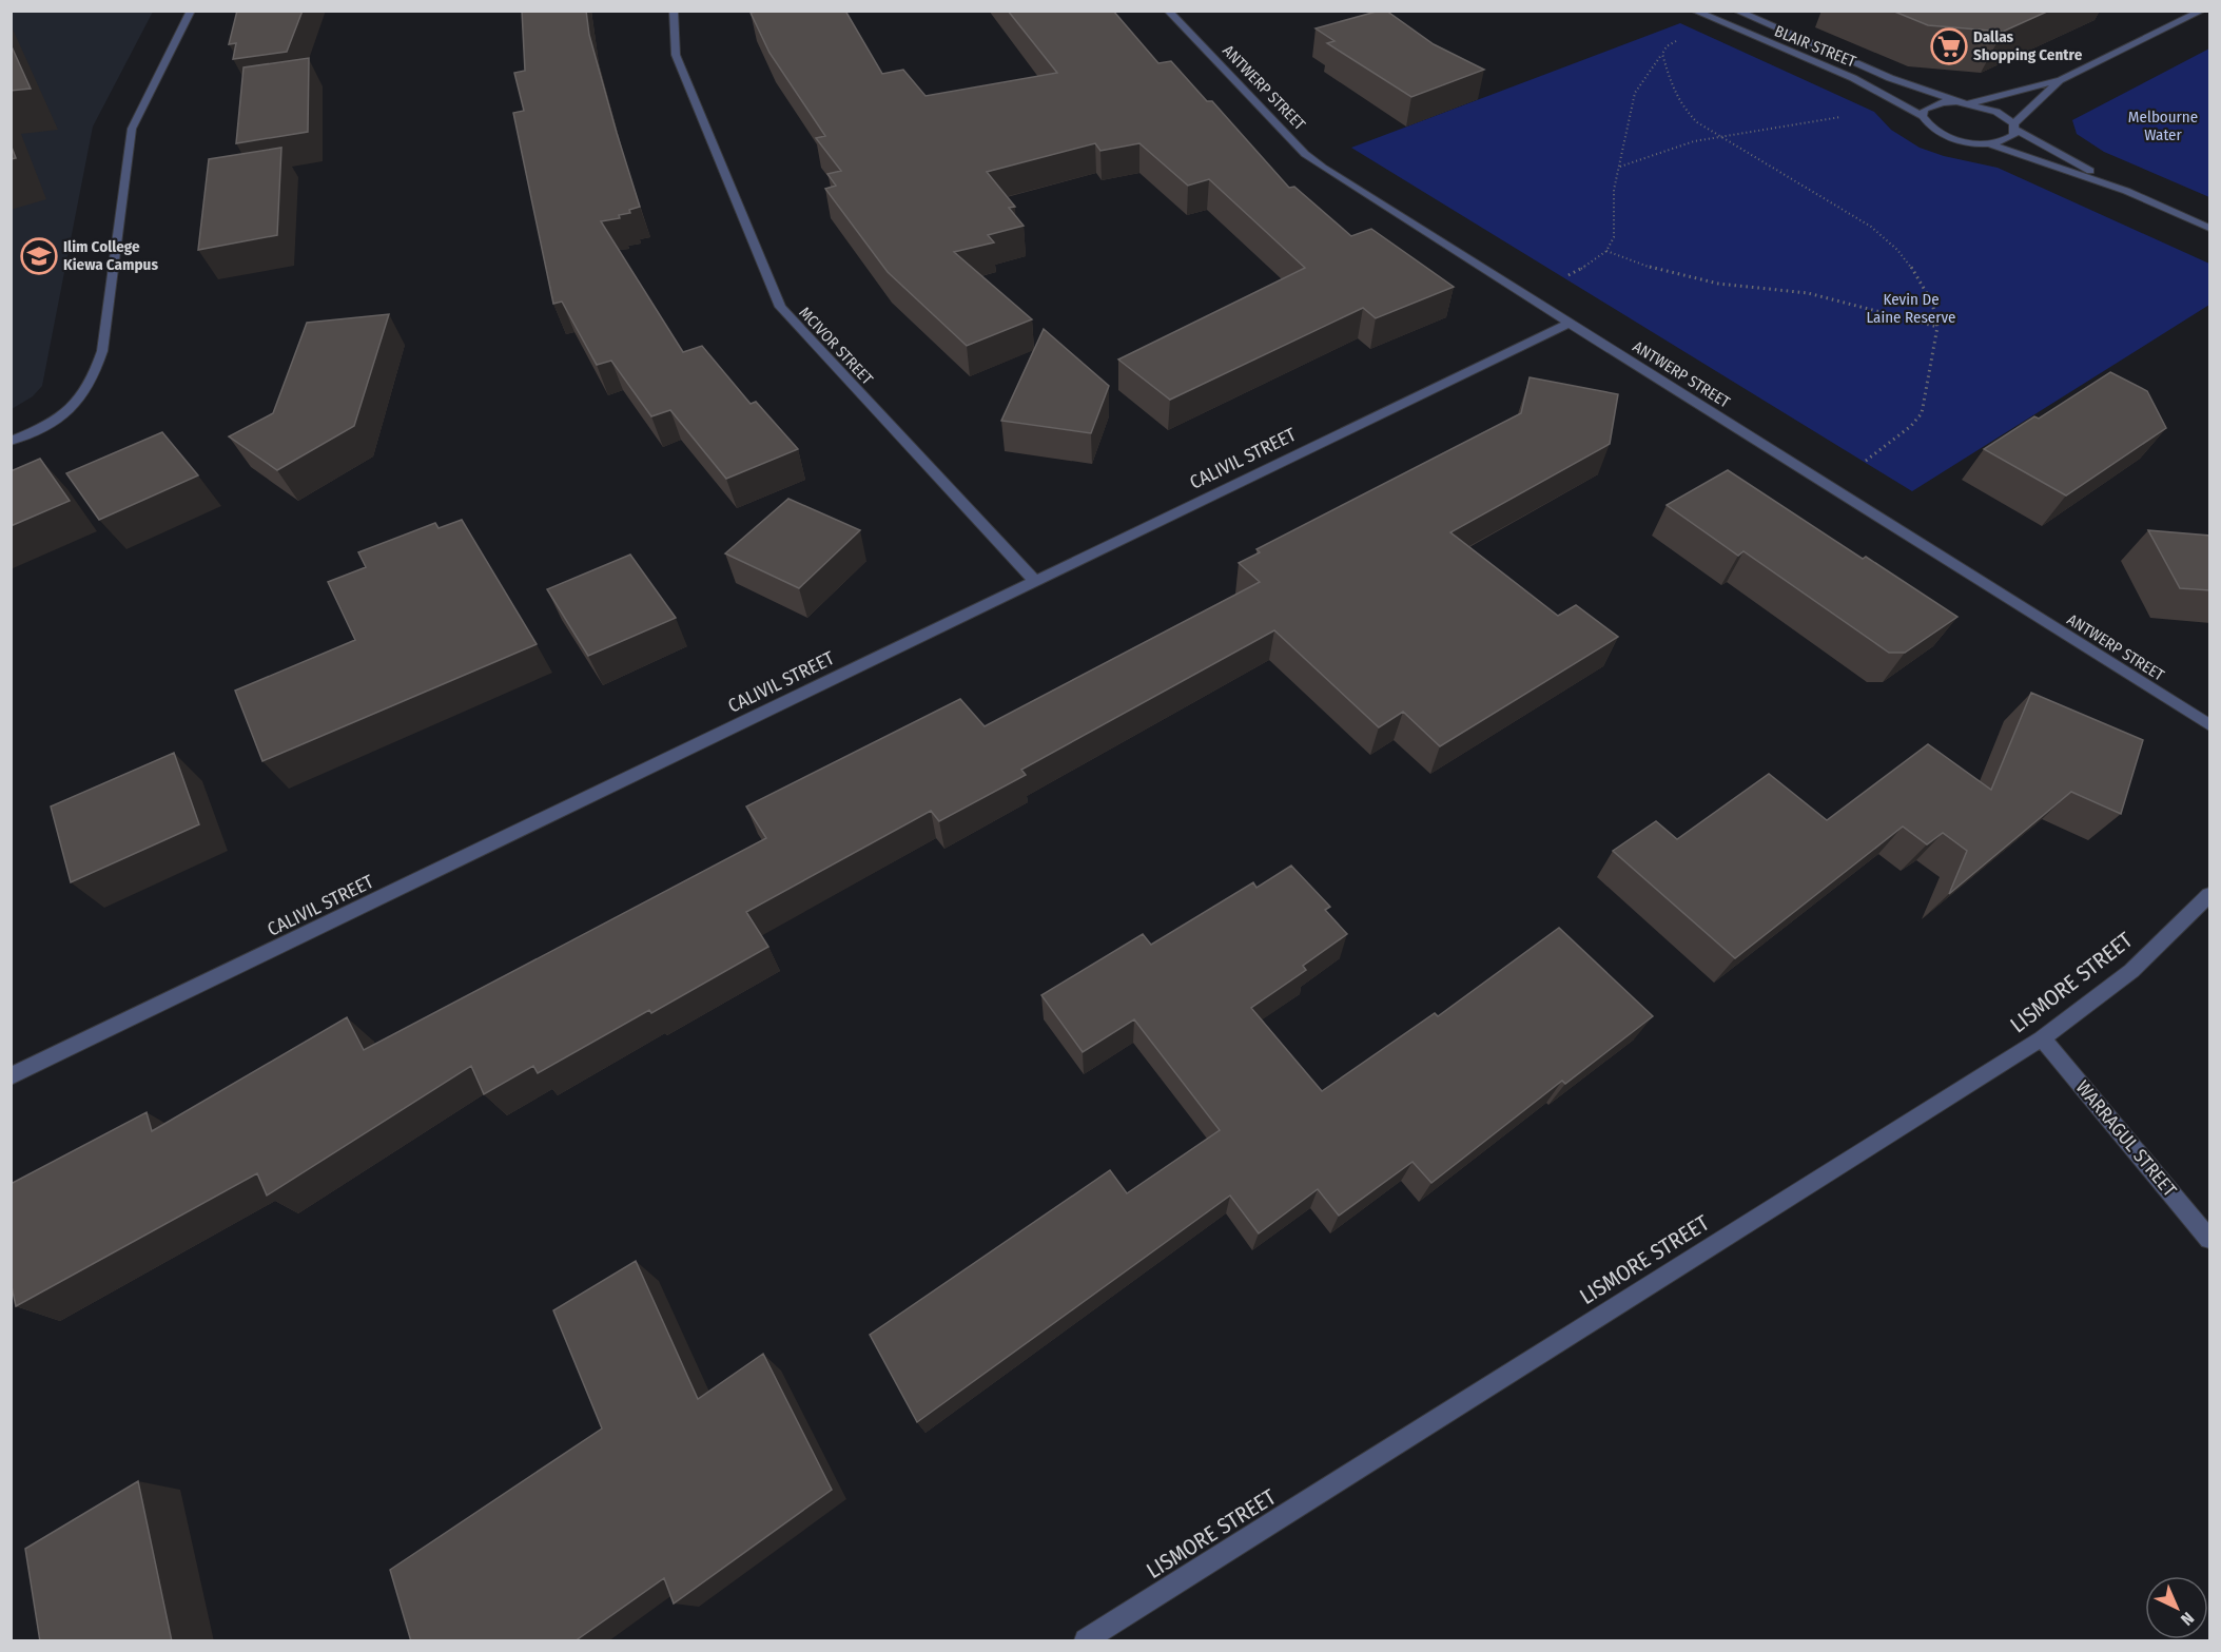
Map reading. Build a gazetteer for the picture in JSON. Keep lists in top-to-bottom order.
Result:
{
  "streets": {
    "street": [
      "BLAIR STREET",
      "ANTWERP STREET",
      "MCIVOR STREET",
      "CALIVIL STREET",
      "LISMORE STREET",
      "WARRAGUL STREET"
    ]
  },
  "crossings": [
    ["ANTWERP STREET", "CALIVIL STREET"],
    ["MCIVOR STREET", "CALIVIL STREET"],
    ["LISMORE STREET", "WARRAGUL STREET"]
  ],
  "parks": ["Melbourne Water", "Kevin De Laine Reserve"],
  "places": {
    "supermarket": ["Dallas Shopping Centre"],
    "school or university": ["Ilim College Kiewa Campus"]
  },
  "north": "bottom right"
}
